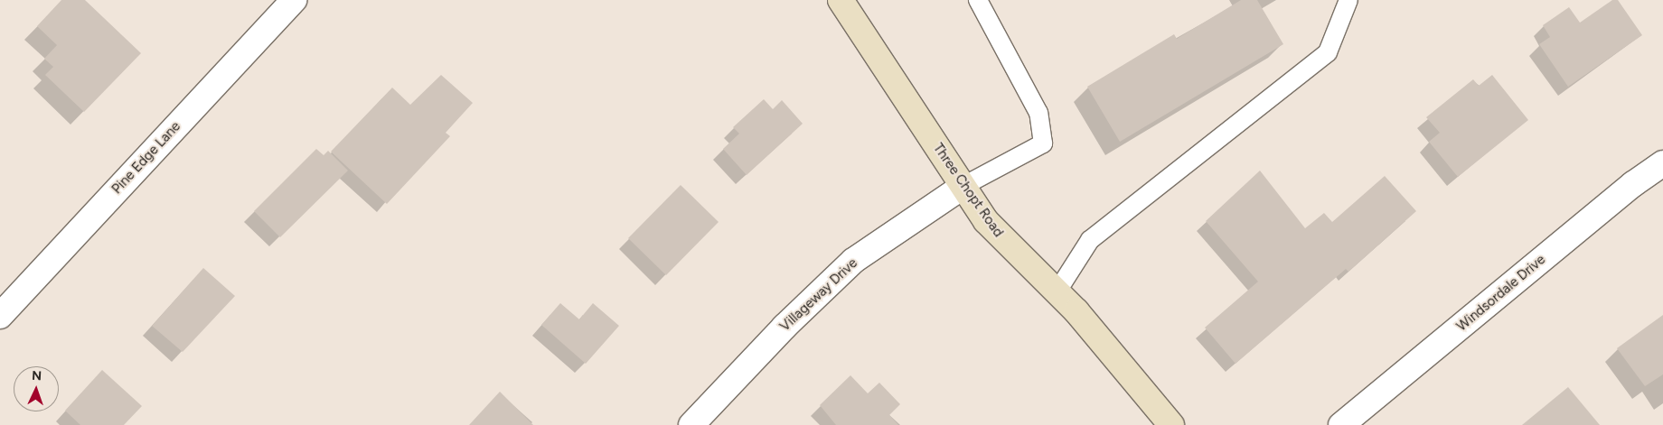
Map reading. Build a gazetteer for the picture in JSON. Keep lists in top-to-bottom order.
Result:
{
  "streets": {
    "main road": ["Three Chopt Road"],
    "street": ["Pine Edge Lane", "Windsordale Drive", "Villageway Drive"]
  },
  "crossings": [
    ["Three Chopt Road", "Villageway Drive"]
  ],
  "north": "top"
}
